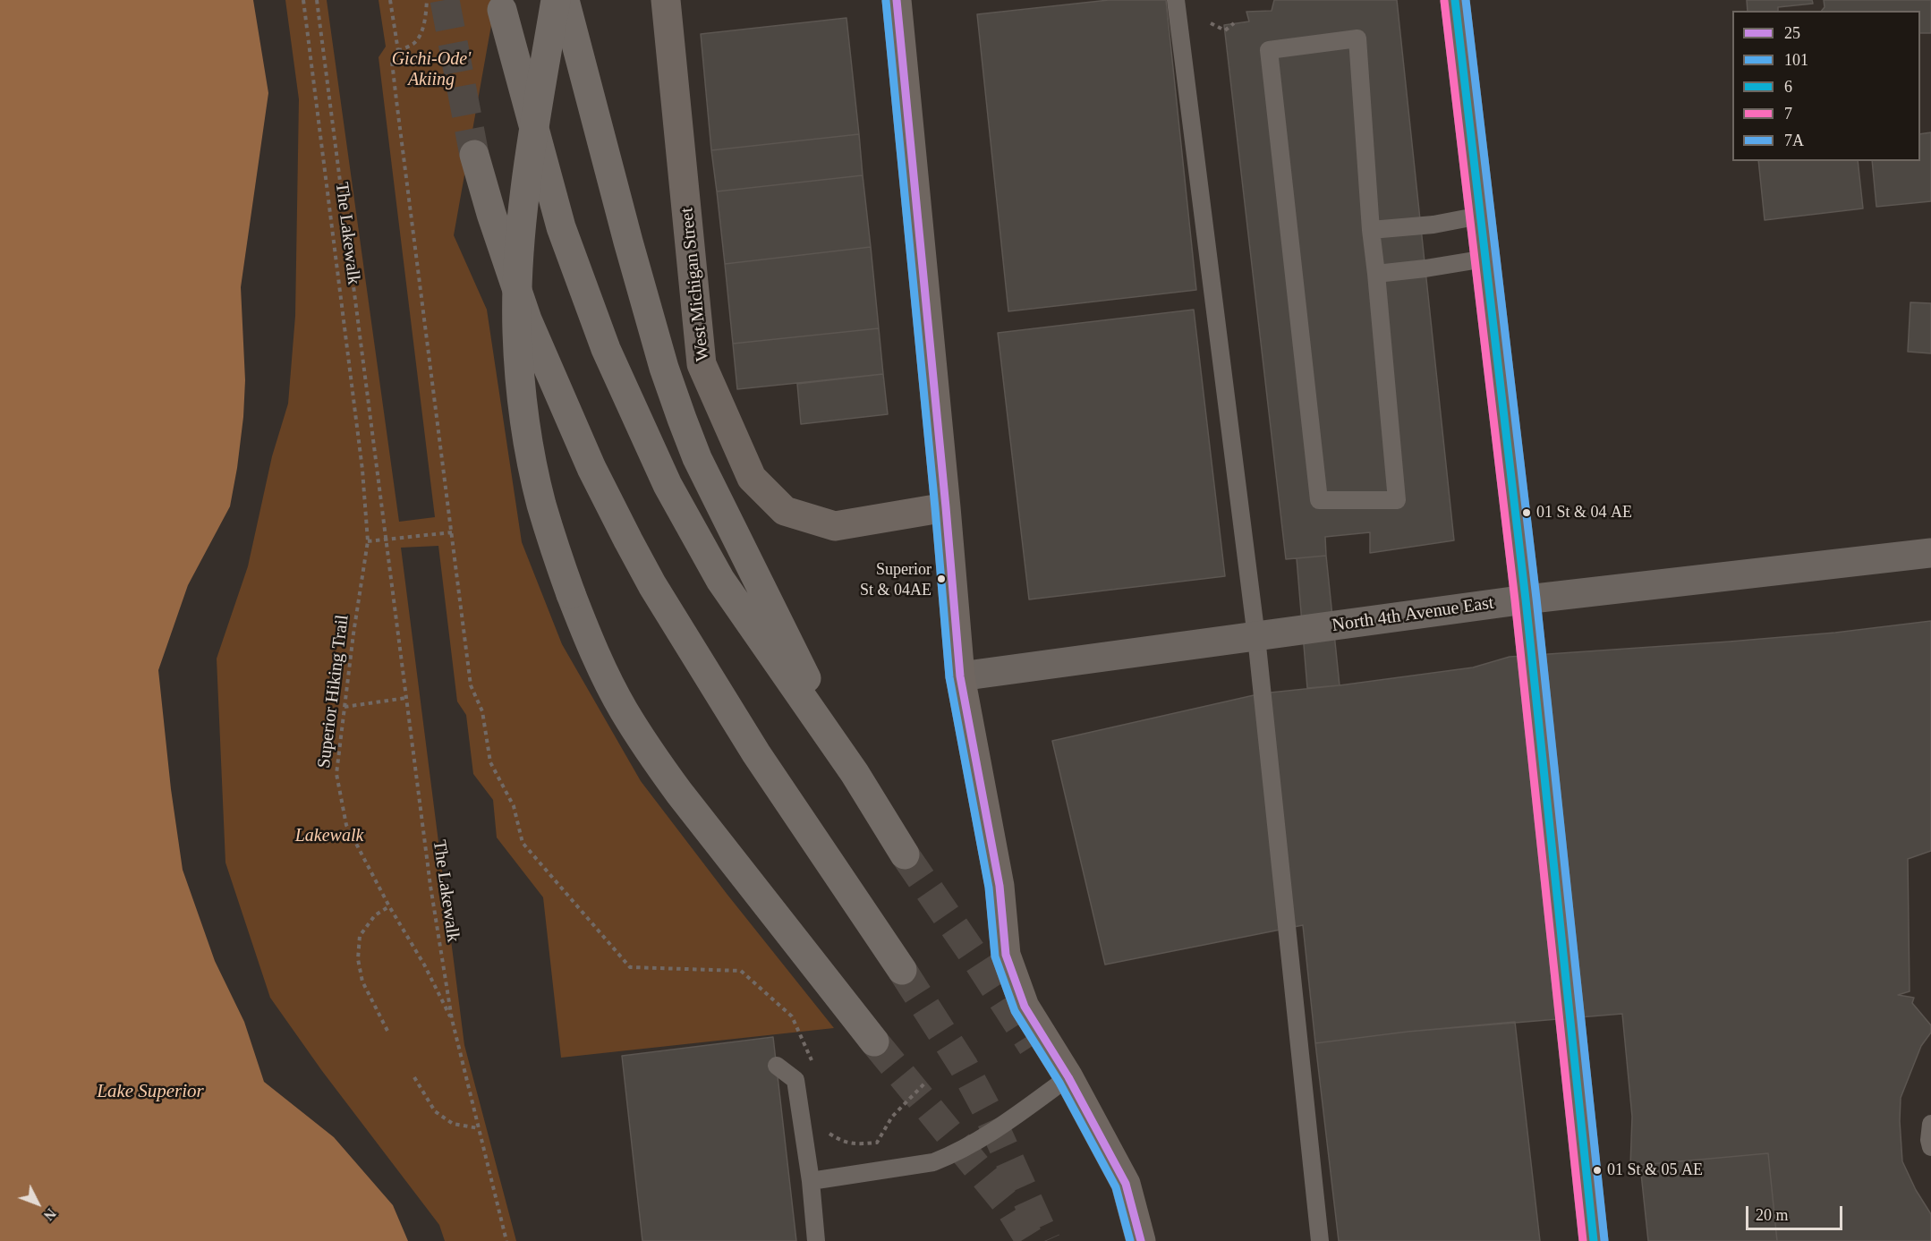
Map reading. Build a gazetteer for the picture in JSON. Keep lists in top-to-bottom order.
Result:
{
  "streets": {
    "street": ["West Michigan Street", "North 4th Avenue East"],
    "path": ["The Lakewalk", "Superior Hiking Trail"]
  },
  "crossings": [
    ["The Lakewalk", "Superior Hiking Trail"]
  ],
  "water": ["Lake Superior"],
  "parks": ["Gichi-Ode' Akiing", "Lakewalk"],
  "places": ["01 St & 04 AE", "Superior St & 04AE", "01 St & 05 AE"],
  "lines": [
    "transit line 25",
    "transit line 6",
    "transit line 7A",
    "transit line 101",
    "transit line 7"
  ],
  "legend": [
    "25",
    "101",
    "6",
    "7",
    "7A"
  ],
  "scale_bar": "20 m",
  "north": "bottom right"
}
